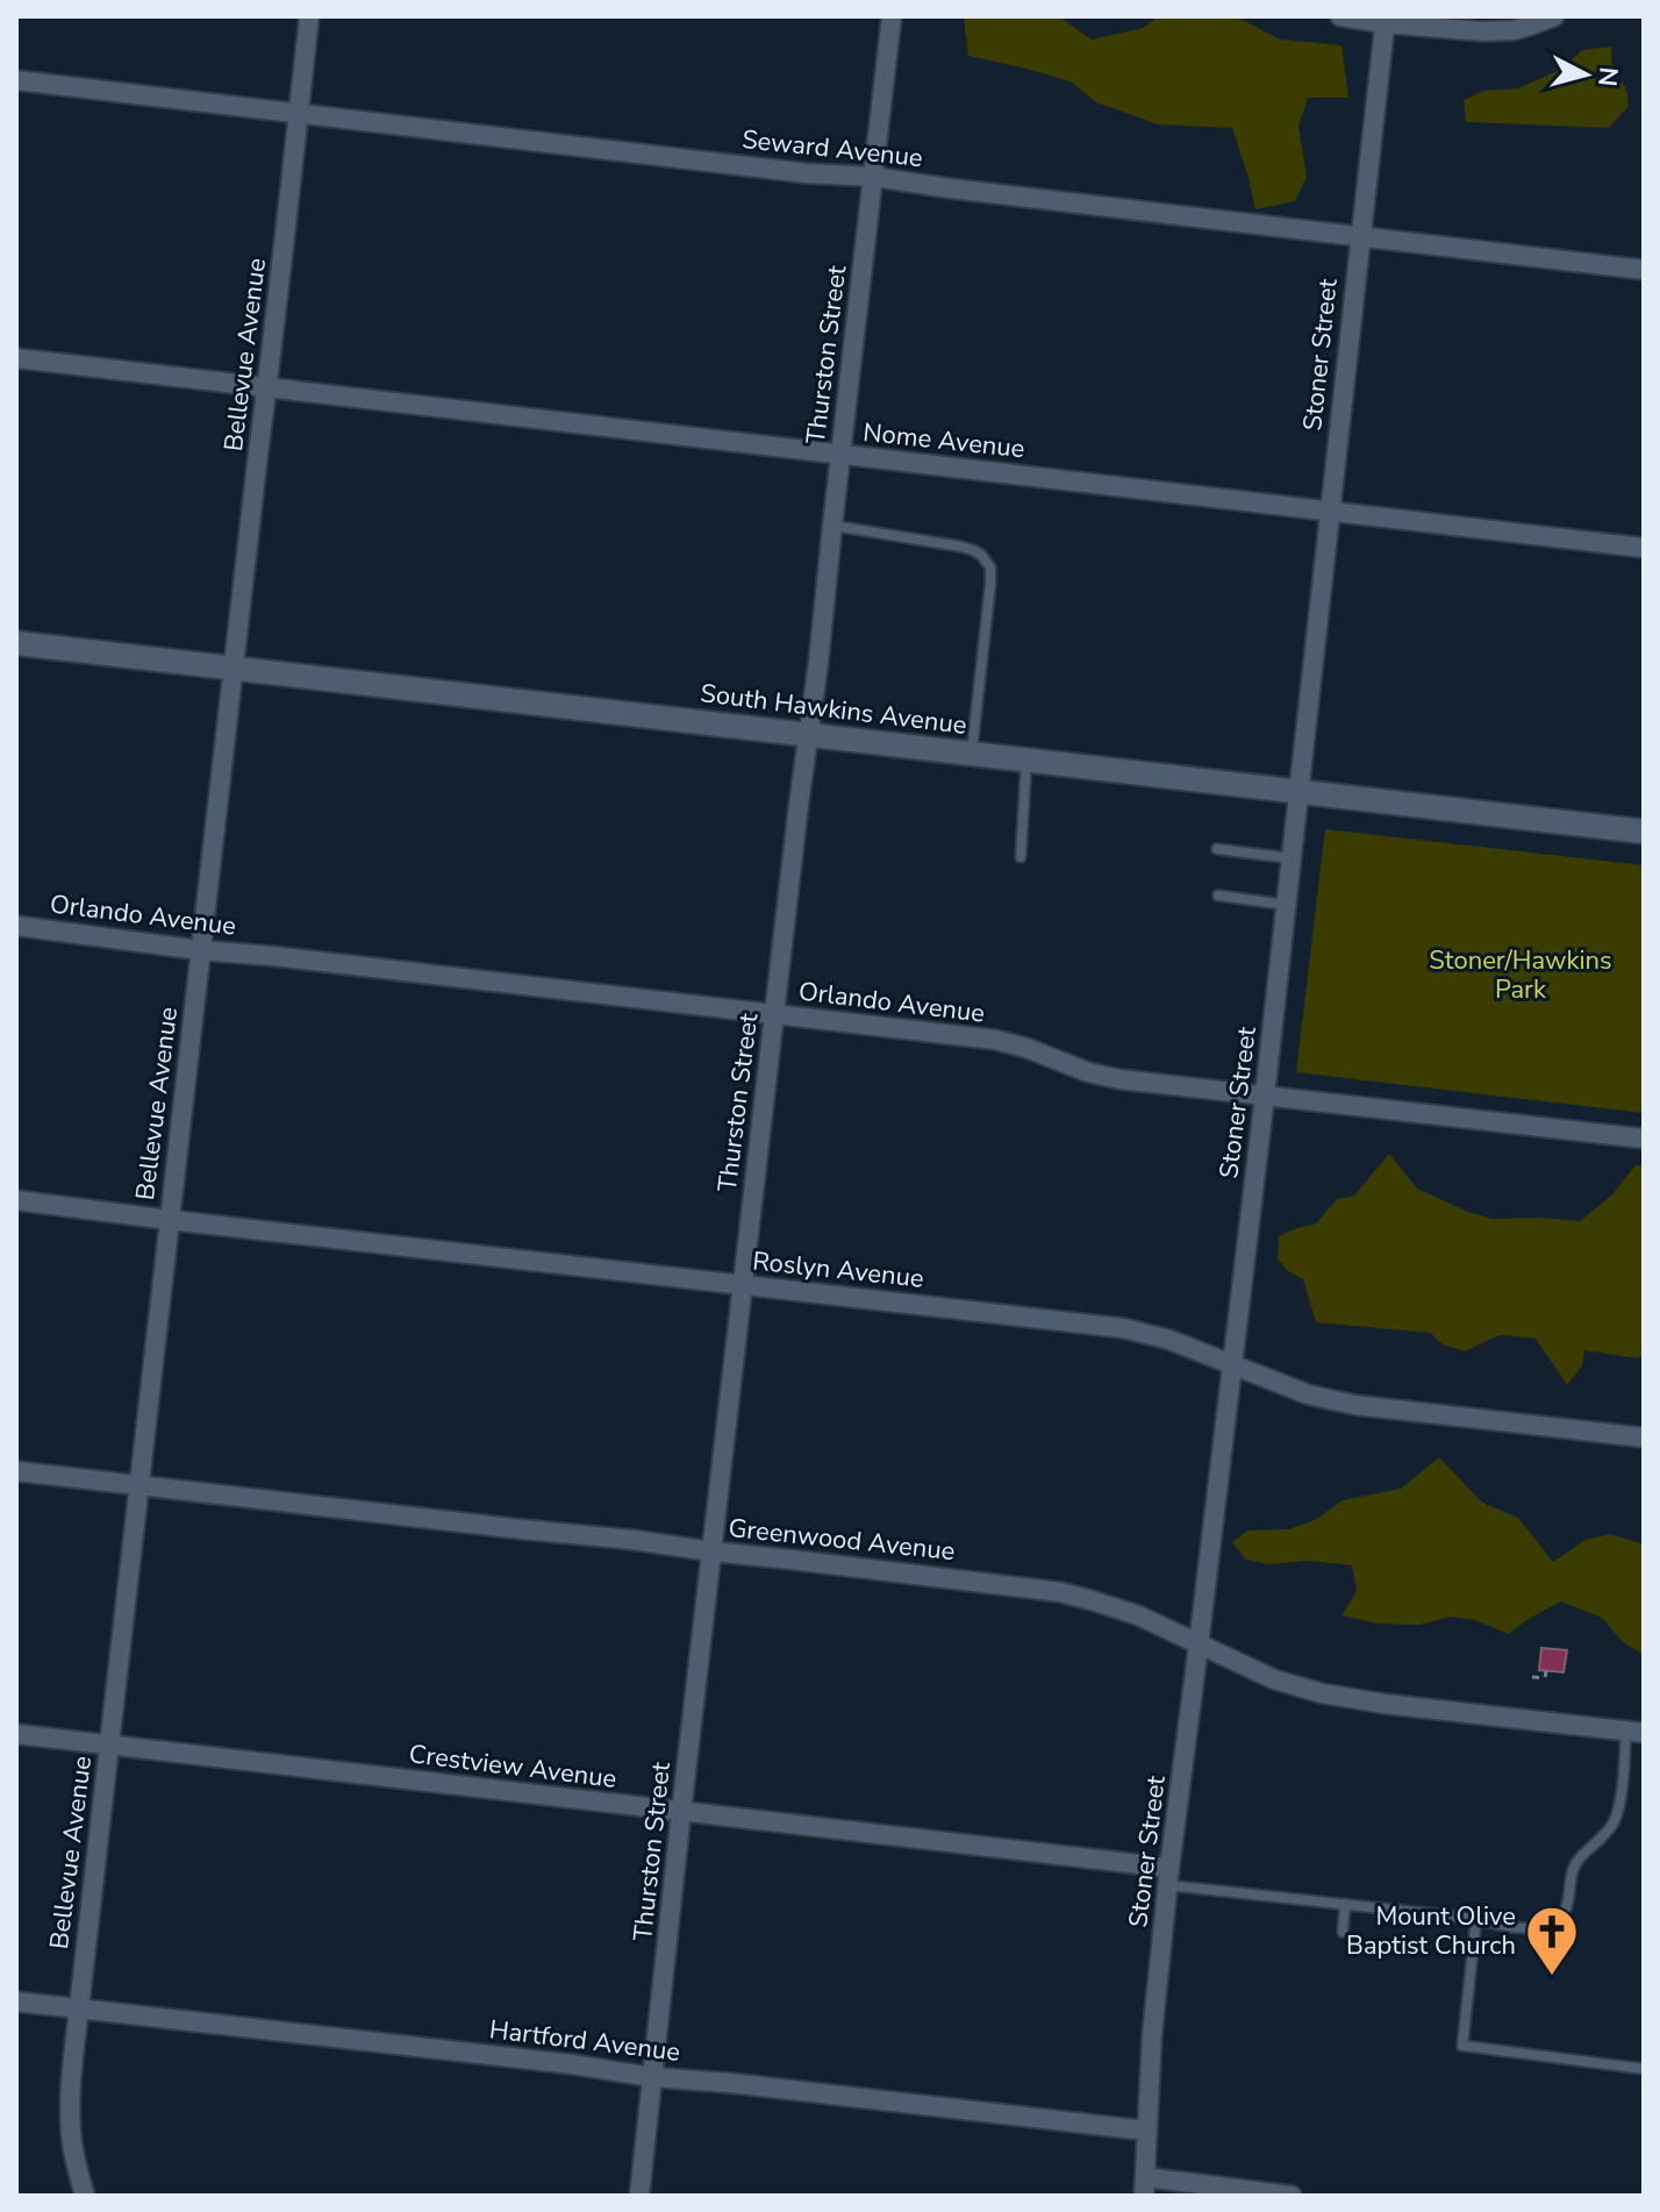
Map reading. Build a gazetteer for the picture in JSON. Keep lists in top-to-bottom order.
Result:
{
  "streets": {
    "street": [
      "Seward Avenue",
      "Bellevue Avenue",
      "Thurston Street",
      "Stoner Street",
      "Nome Avenue",
      "South Hawkins Avenue",
      "Orlando Avenue",
      "Roslyn Avenue",
      "Greenwood Avenue",
      "Crestview Avenue",
      "Hartford Avenue"
    ]
  },
  "crossings": [
    ["Seward Avenue", "Bellevue Avenue"],
    ["Seward Avenue", "Thurston Street"],
    ["Seward Avenue", "Stoner Street"],
    ["Bellevue Avenue", "Nome Avenue"],
    ["Bellevue Avenue", "South Hawkins Avenue"],
    ["Bellevue Avenue", "Orlando Avenue"],
    ["Bellevue Avenue", "Roslyn Avenue"],
    ["Bellevue Avenue", "Greenwood Avenue"],
    ["Bellevue Avenue", "Crestview Avenue"],
    ["Bellevue Avenue", "Hartford Avenue"],
    ["Thurston Street", "Nome Avenue"],
    ["Thurston Street", "South Hawkins Avenue"],
    ["Thurston Street", "Orlando Avenue"],
    ["Thurston Street", "Roslyn Avenue"],
    ["Thurston Street", "Greenwood Avenue"],
    ["Thurston Street", "Crestview Avenue"],
    ["Thurston Street", "Hartford Avenue"],
    ["Stoner Street", "Nome Avenue"],
    ["Stoner Street", "South Hawkins Avenue"],
    ["Stoner Street", "Orlando Avenue"],
    ["Stoner Street", "Roslyn Avenue"],
    ["Stoner Street", "Greenwood Avenue"],
    ["Stoner Street", "Crestview Avenue"],
    ["Stoner Street", "Hartford Avenue"]
  ],
  "parks": ["Stoner/Hawkins Park"],
  "places": {
    "church": ["Mount Olive Baptist Church"]
  },
  "north": "right"
}
